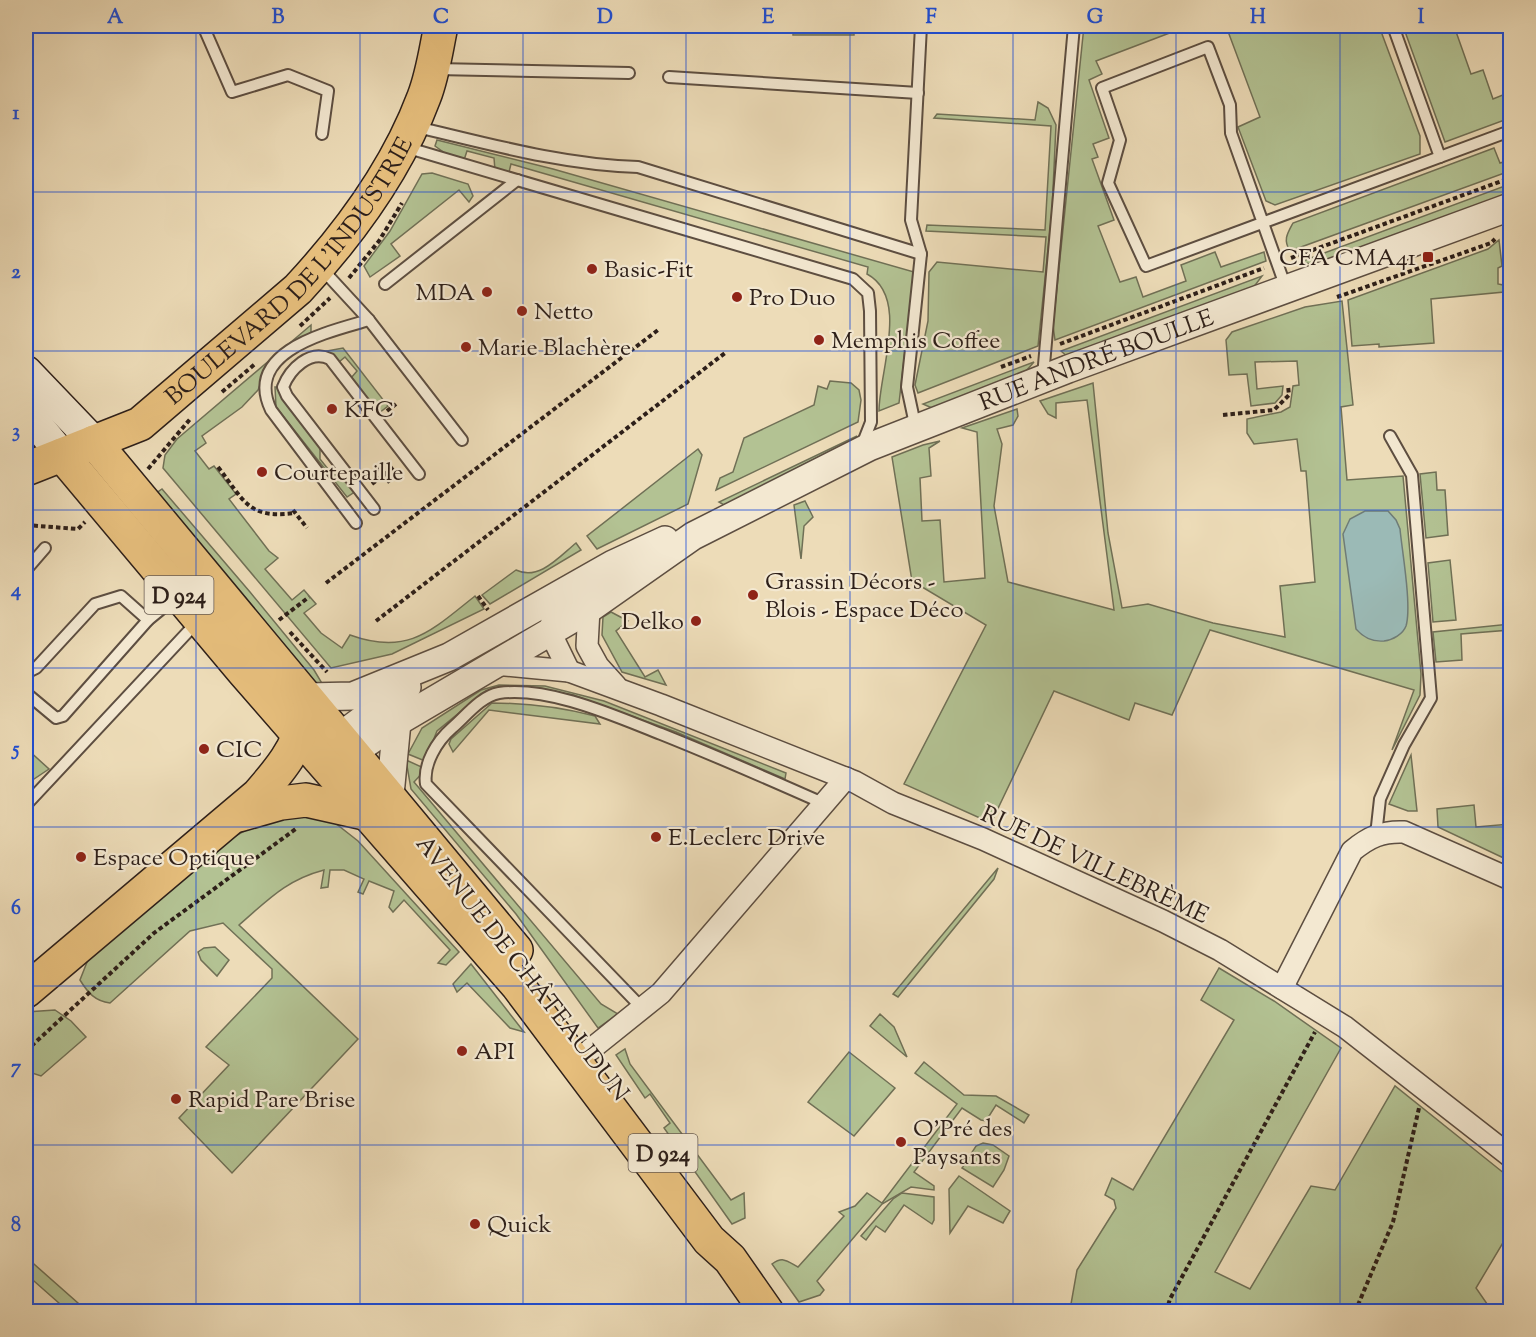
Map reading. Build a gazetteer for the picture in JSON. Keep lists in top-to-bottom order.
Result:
{
  "streets": {
    "main road": ["BOULEVARD DE L'INDUSTRIE", "D 924", "AVENUE DE CHÂTEAUDUN"],
    "street": ["RUE ANDRÉ BOULLE", "RUE DE VILLEBRÈME"]
  },
  "crossings": [
    ["BOULEVARD DE L'INDUSTRIE", "D 924"],
    ["BOULEVARD DE L'INDUSTRIE", "AVENUE DE CHÂTEAUDUN"],
    ["RUE ANDRÉ BOULLE", "D 924"],
    ["RUE ANDRÉ BOULLE", "RUE DE VILLEBRÈME"],
    ["RUE ANDRÉ BOULLE", "AVENUE DE CHÂTEAUDUN"],
    ["D 924", "AVENUE DE CHÂTEAUDUN"]
  ],
  "places": {
    "transit": ["CFA CMA41"],
    "other": [
      "Basic-Fit",
      "MDA",
      "Pro Duo",
      "Netto",
      "Memphis Coffee",
      "Marie Blachère",
      "KFC",
      "Courtepaille",
      "Grassin Décors - Blois - Espace Déco",
      "Delko",
      "CIC",
      "E.Leclerc Drive",
      "Espace Optique",
      "API",
      "Rapid Pare Brise",
      "O'Pré des Paysants",
      "Quick"
    ]
  },
  "grid": {
    "columns": [
      "A",
      "B",
      "C",
      "D",
      "E",
      "F",
      "G",
      "H",
      "I"
    ],
    "rows": [
      "1",
      "2",
      "3",
      "4",
      "5",
      "6",
      "7",
      "8"
    ]
  }
}
